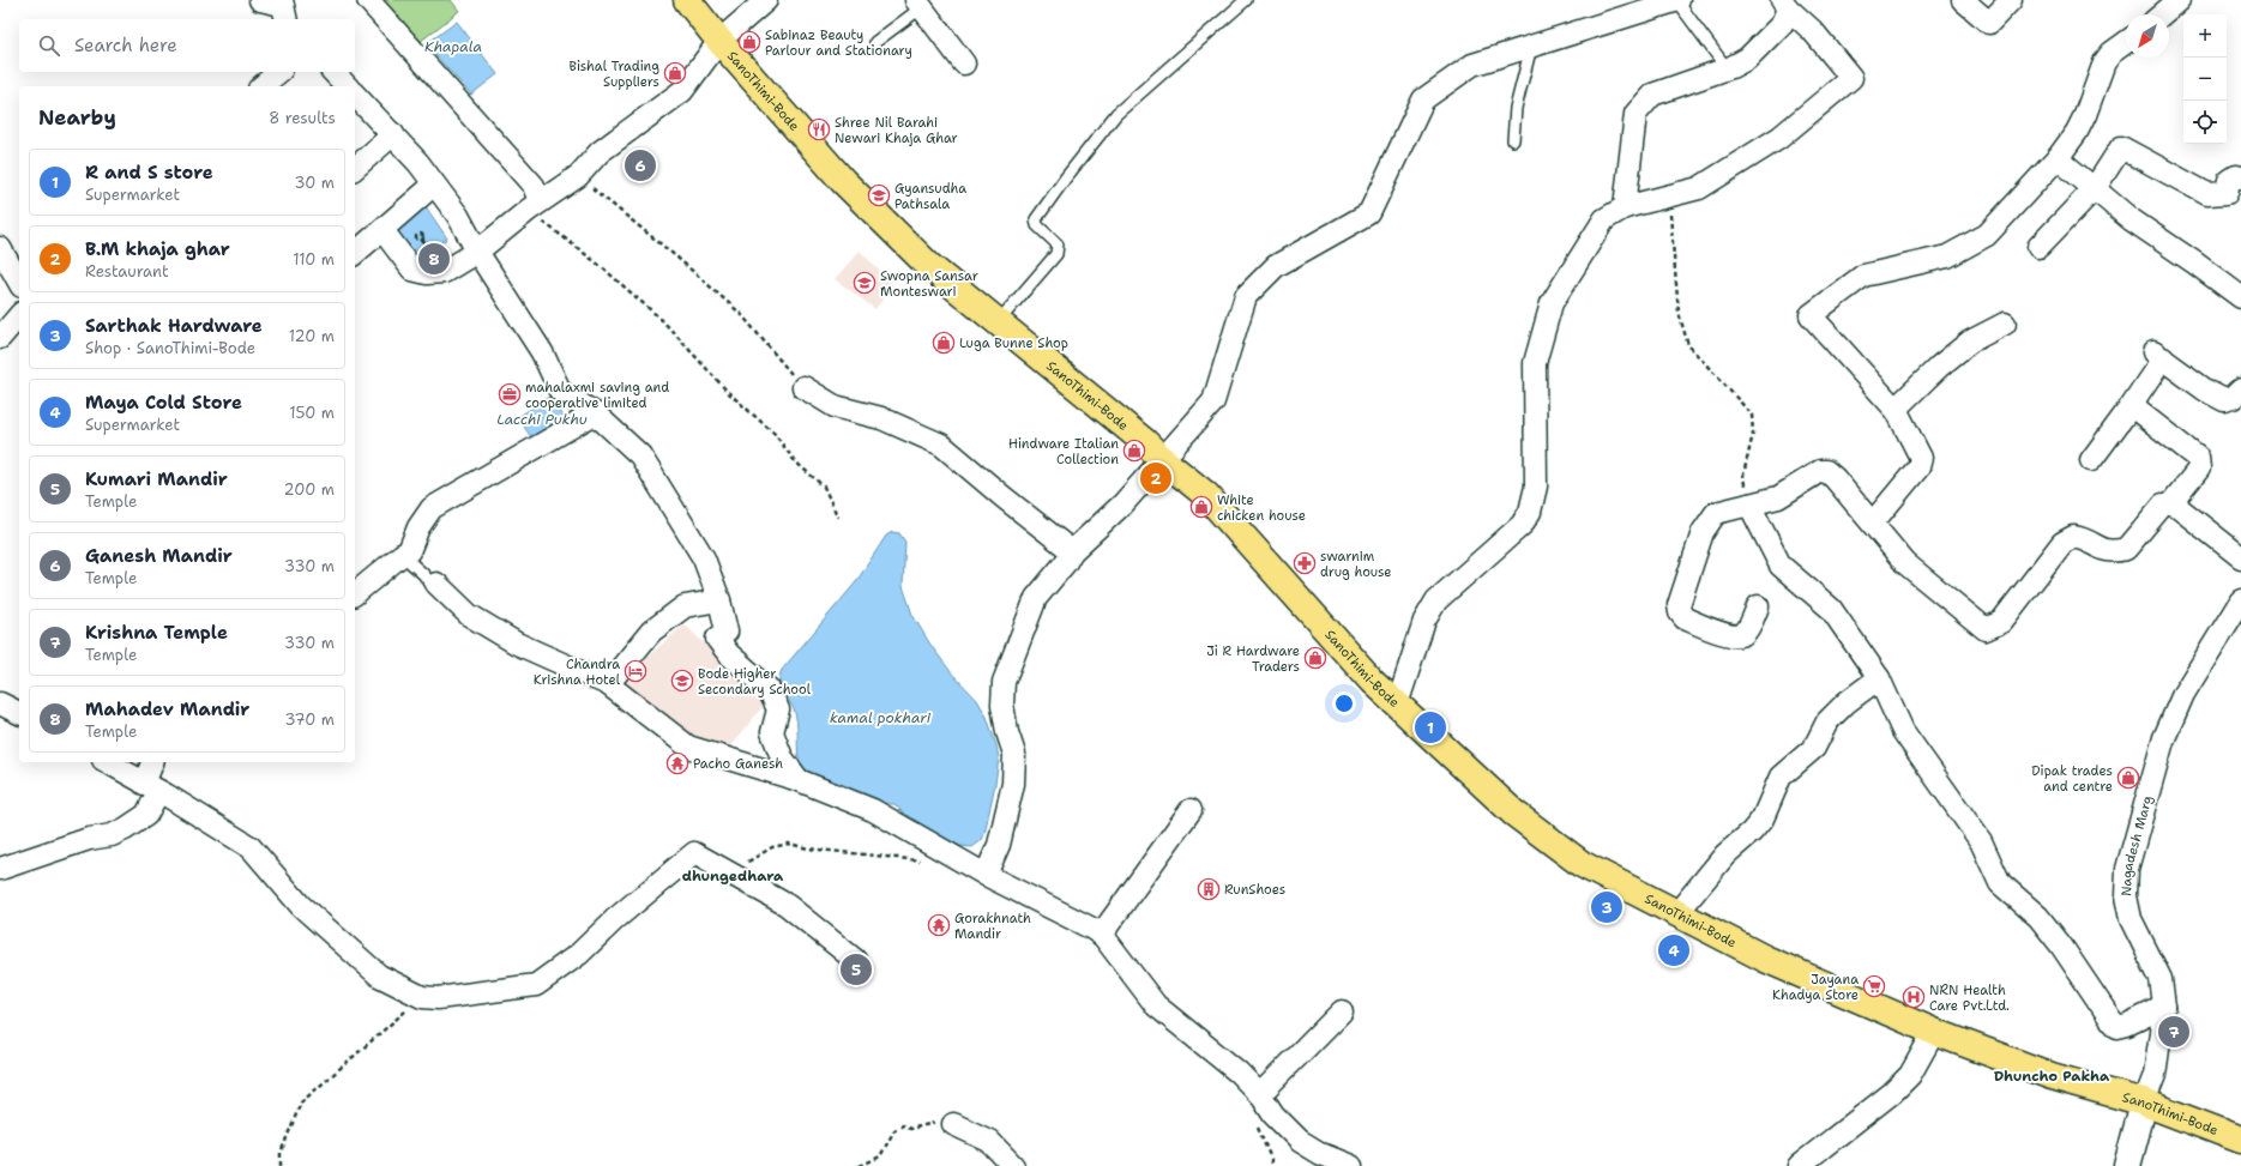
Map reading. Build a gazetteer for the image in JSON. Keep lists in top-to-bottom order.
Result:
{
  "streets": {
    "main road": ["SanoThimi-Bode"],
    "street": ["Nagadesh Marg"]
  },
  "crossings": [
    ["SanoThimi-Bode", "Nagadesh Marg"]
  ],
  "districts": ["dhungedhara", "Dhuncho Pakha"],
  "water": ["Khapala", "Lacchi Pukhu", "kamal pokhari"],
  "places": {
    "shop": [
      "Sabinaz Beauty Parlour and Stationary",
      "Bishal Trading Suppliers",
      "Luga Bunne Shop",
      "Hindware Italian Collection",
      "White chicken house",
      "Ji R Hardware Traders",
      "Dipak trades and centre"
    ],
    "restaurant": ["Shree Nil Barahi Newari Khaja Ghar"],
    "school or university": ["Gyansudha Pathsala", "Swopna Sansar Monteswari", "Bode Higher Secondary School"],
    "office": ["mahalaxmi saving and cooperative limited"],
    "pharmacy": ["swarnim drug house"],
    "hotel": ["Chandra Krishna Hotel"],
    "temple": ["Pacho Ganesh", "Gorakhnath Mandir"],
    "building": ["RunShoes"],
    "supermarket": ["Jayana Khadya Store"],
    "hospital": ["NRN Health Care Pvt.Ltd."]
  },
  "north": "bottom left",
  "page": {
    "map_buttons": ["+", "−"],
    "search": "Search here",
    "heading": ["Nearby", "8 results"],
    "pins": [
      "6",
      "8",
      "2",
      "1",
      "3",
      "4",
      "5",
      "7"
    ],
    "list": [
      {
        "mark": "1",
        "name": "R and S store",
        "note": "Supermarket",
        "value": "30 m"
      },
      {
        "mark": "2",
        "name": "B.M khaja ghar",
        "note": "Restaurant",
        "value": "110 m"
      },
      {
        "mark": "3",
        "name": "Sarthak Hardware",
        "note": "Shop · SanoThimi-Bode",
        "value": "120 m"
      },
      {
        "mark": "4",
        "name": "Maya Cold Store",
        "note": "Supermarket",
        "value": "150 m"
      },
      {
        "mark": "5",
        "name": "Kumari Mandir",
        "note": "Temple",
        "value": "200 m"
      },
      {
        "mark": "6",
        "name": "Ganesh Mandir",
        "note": "Temple",
        "value": "330 m"
      },
      {
        "mark": "7",
        "name": "Krishna Temple",
        "note": "Temple",
        "value": "330 m"
      },
      {
        "mark": "8",
        "name": "Mahadev Mandir",
        "note": "Temple",
        "value": "370 m"
      }
    ]
  }
}
